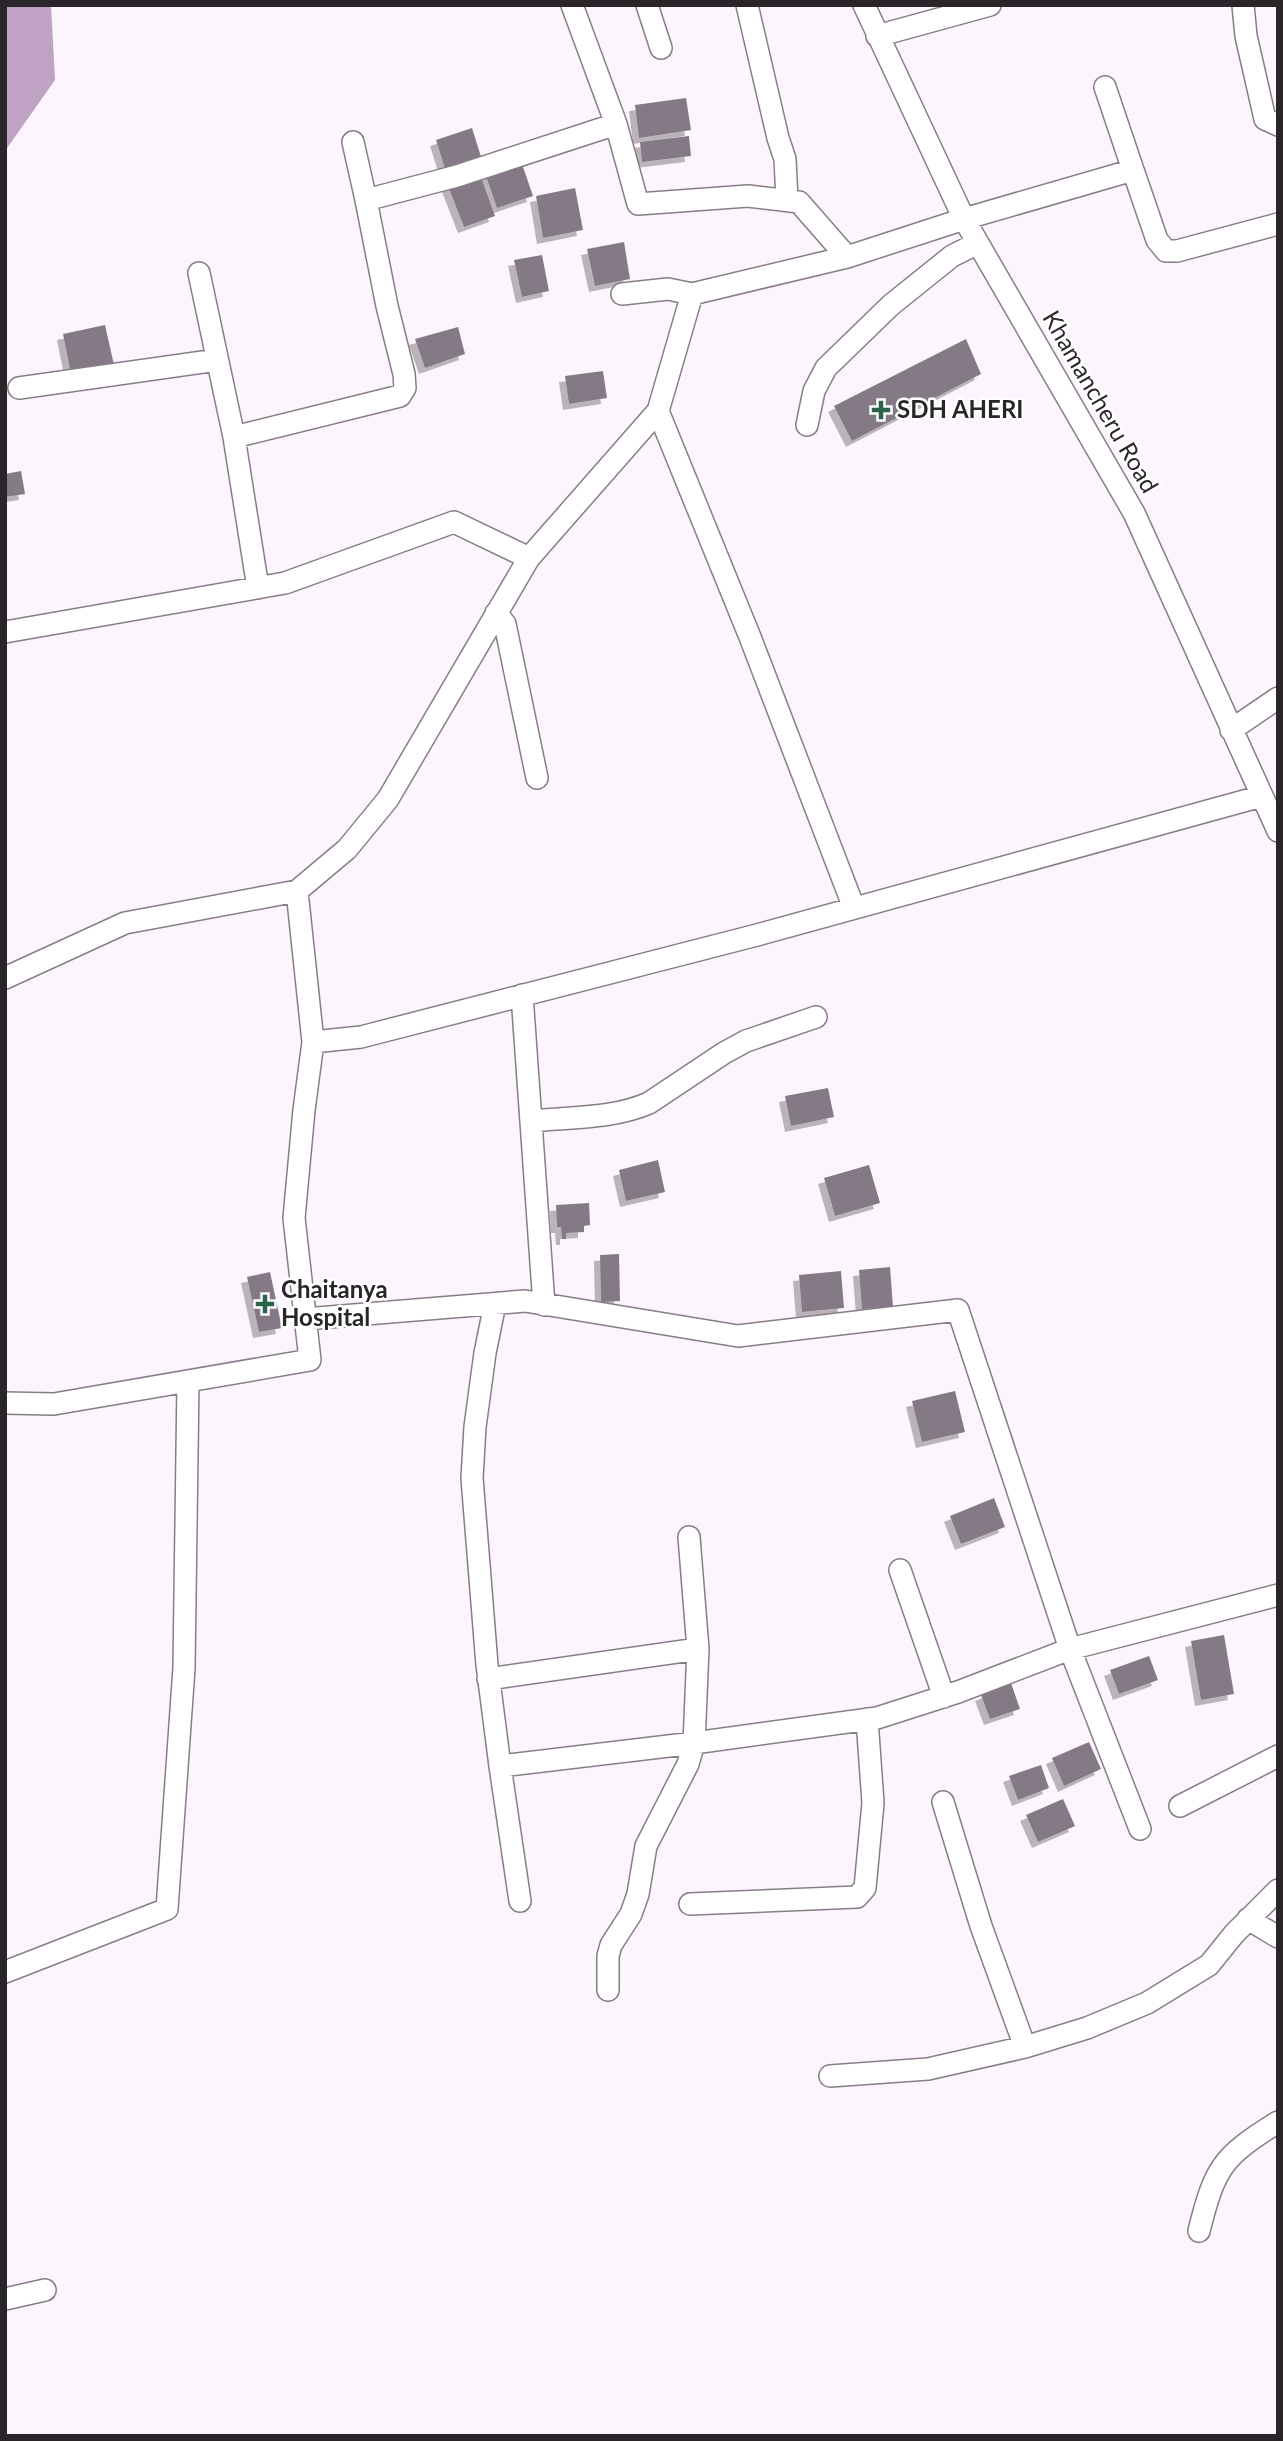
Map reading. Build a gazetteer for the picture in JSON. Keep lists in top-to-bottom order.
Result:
{
  "streets": {
    "street": ["Khamancheru Road"]
  },
  "places": {
    "health": ["SDH AHERI", "Chaitanya Hospital"]
  }
}
